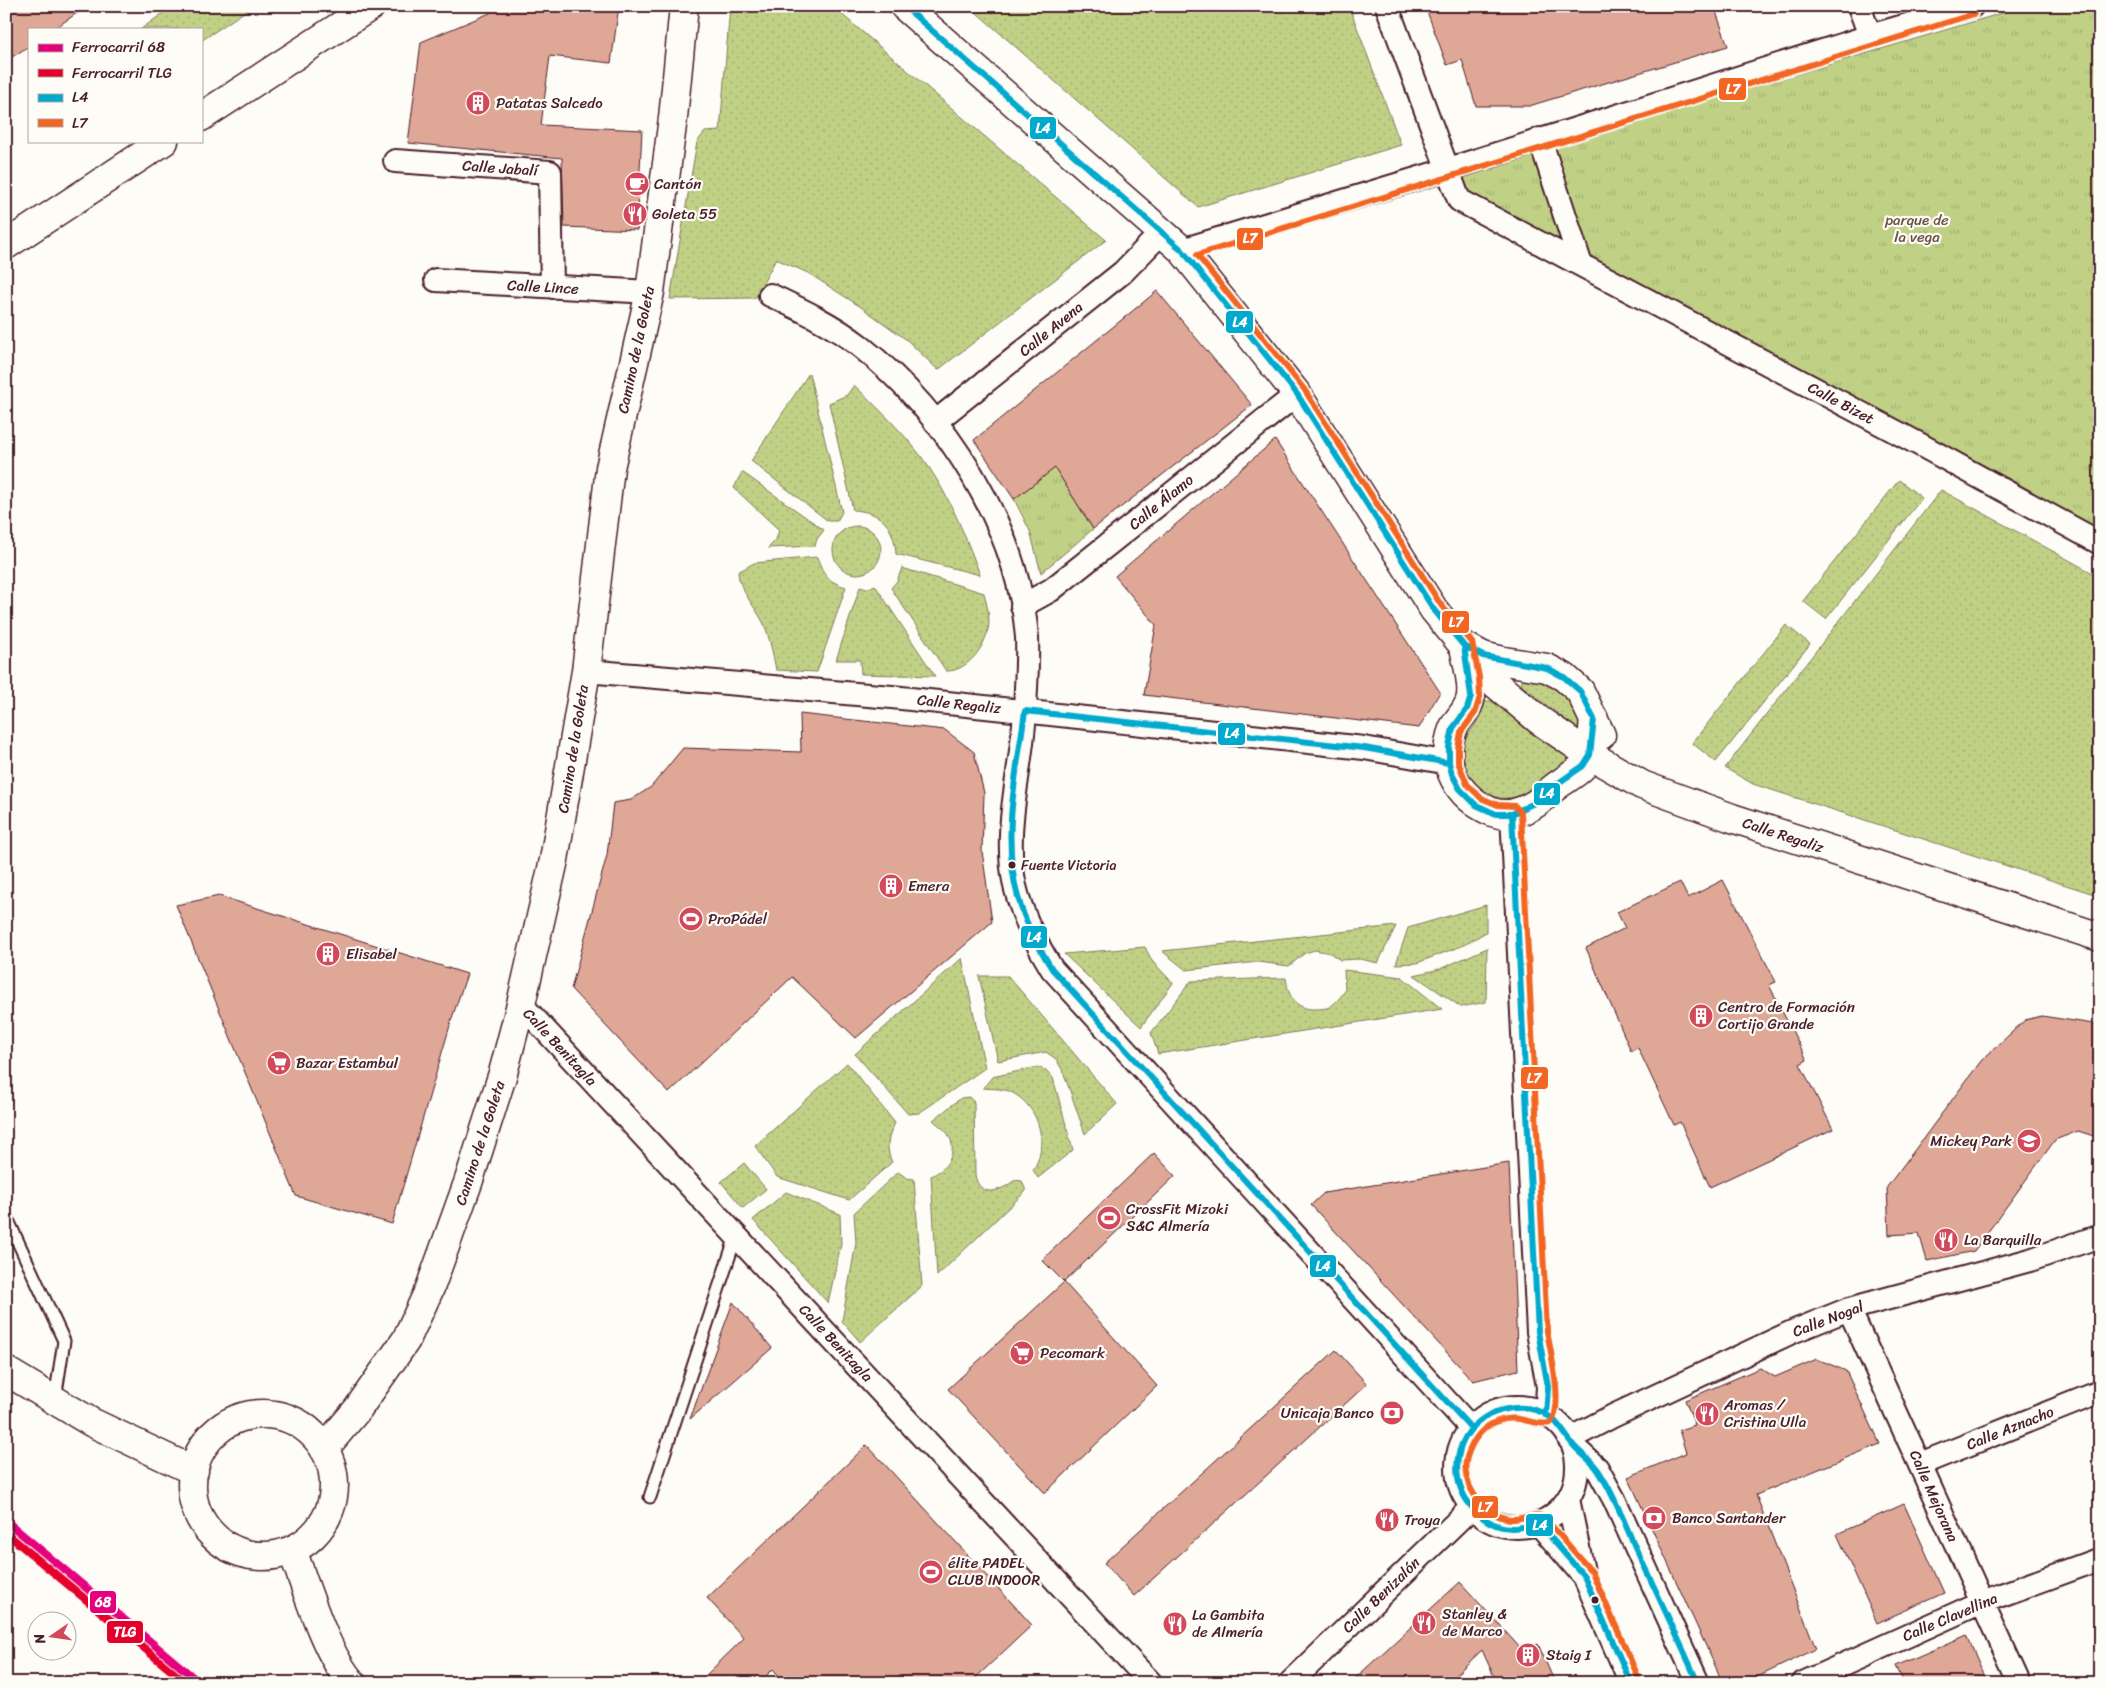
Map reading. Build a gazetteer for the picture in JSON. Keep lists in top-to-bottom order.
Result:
{
  "streets": {
    "main road": ["Camino de la Goleta", "Calle Regaliz"],
    "street": [
      "Calle Jabalí",
      "Calle Lince",
      "Calle Avena",
      "Calle Bizet",
      "Calle Álamo",
      "Calle Benitagla",
      "Calle Nogal",
      "Calle Aznacho",
      "Calle Mejorana",
      "Calle Benizalón",
      "Calle Clavellina"
    ]
  },
  "crossings": [
    ["Calle Jabalí", "Calle Lince"],
    ["Calle Lince", "Camino de la Goleta"],
    ["Calle Avena", "Calle Regaliz"],
    ["Camino de la Goleta", "Calle Regaliz"],
    ["Camino de la Goleta", "Calle Benitagla"],
    ["Calle Álamo", "Calle Regaliz"],
    ["Calle Nogal", "Calle Mejorana"],
    ["Calle Nogal", "Calle Benizalón"],
    ["Calle Aznacho", "Calle Mejorana"],
    ["Calle Mejorana", "Calle Clavellina"]
  ],
  "parks": ["parque de la vega"],
  "places": {
    "building": [
      "Patatas Salcedo",
      "Emera",
      "Elisabel",
      "Centro de Formación Cortijo Grande",
      "Staig I"
    ],
    "cafe": ["Cantón"],
    "restaurant": [
      "Goleta 55",
      "La Barquilla",
      "Aromas / Cristina Ulla",
      "Troya",
      "Stanley & de Marco",
      "La Gambita de Almería"
    ],
    "other": ["Fuente Victoria"],
    "sports": ["ProPádel", "CrossFit Mizoki S&C Almería", "élite PADEL CLUB INDOOR"],
    "supermarket": ["Bazar Estambul", "Pecomark"],
    "school or university": ["Mickey Park"],
    "bank": ["Unicaja Banco", "Banco Santander"]
  },
  "lines": [
    "transit line L4",
    "transit line L7",
    "rail line 68",
    "rail line TLG"
  ],
  "legend": [
    "Ferrocarril 68",
    "Ferrocarril TLG",
    "L4",
    "L7"
  ],
  "north": "left"
}
